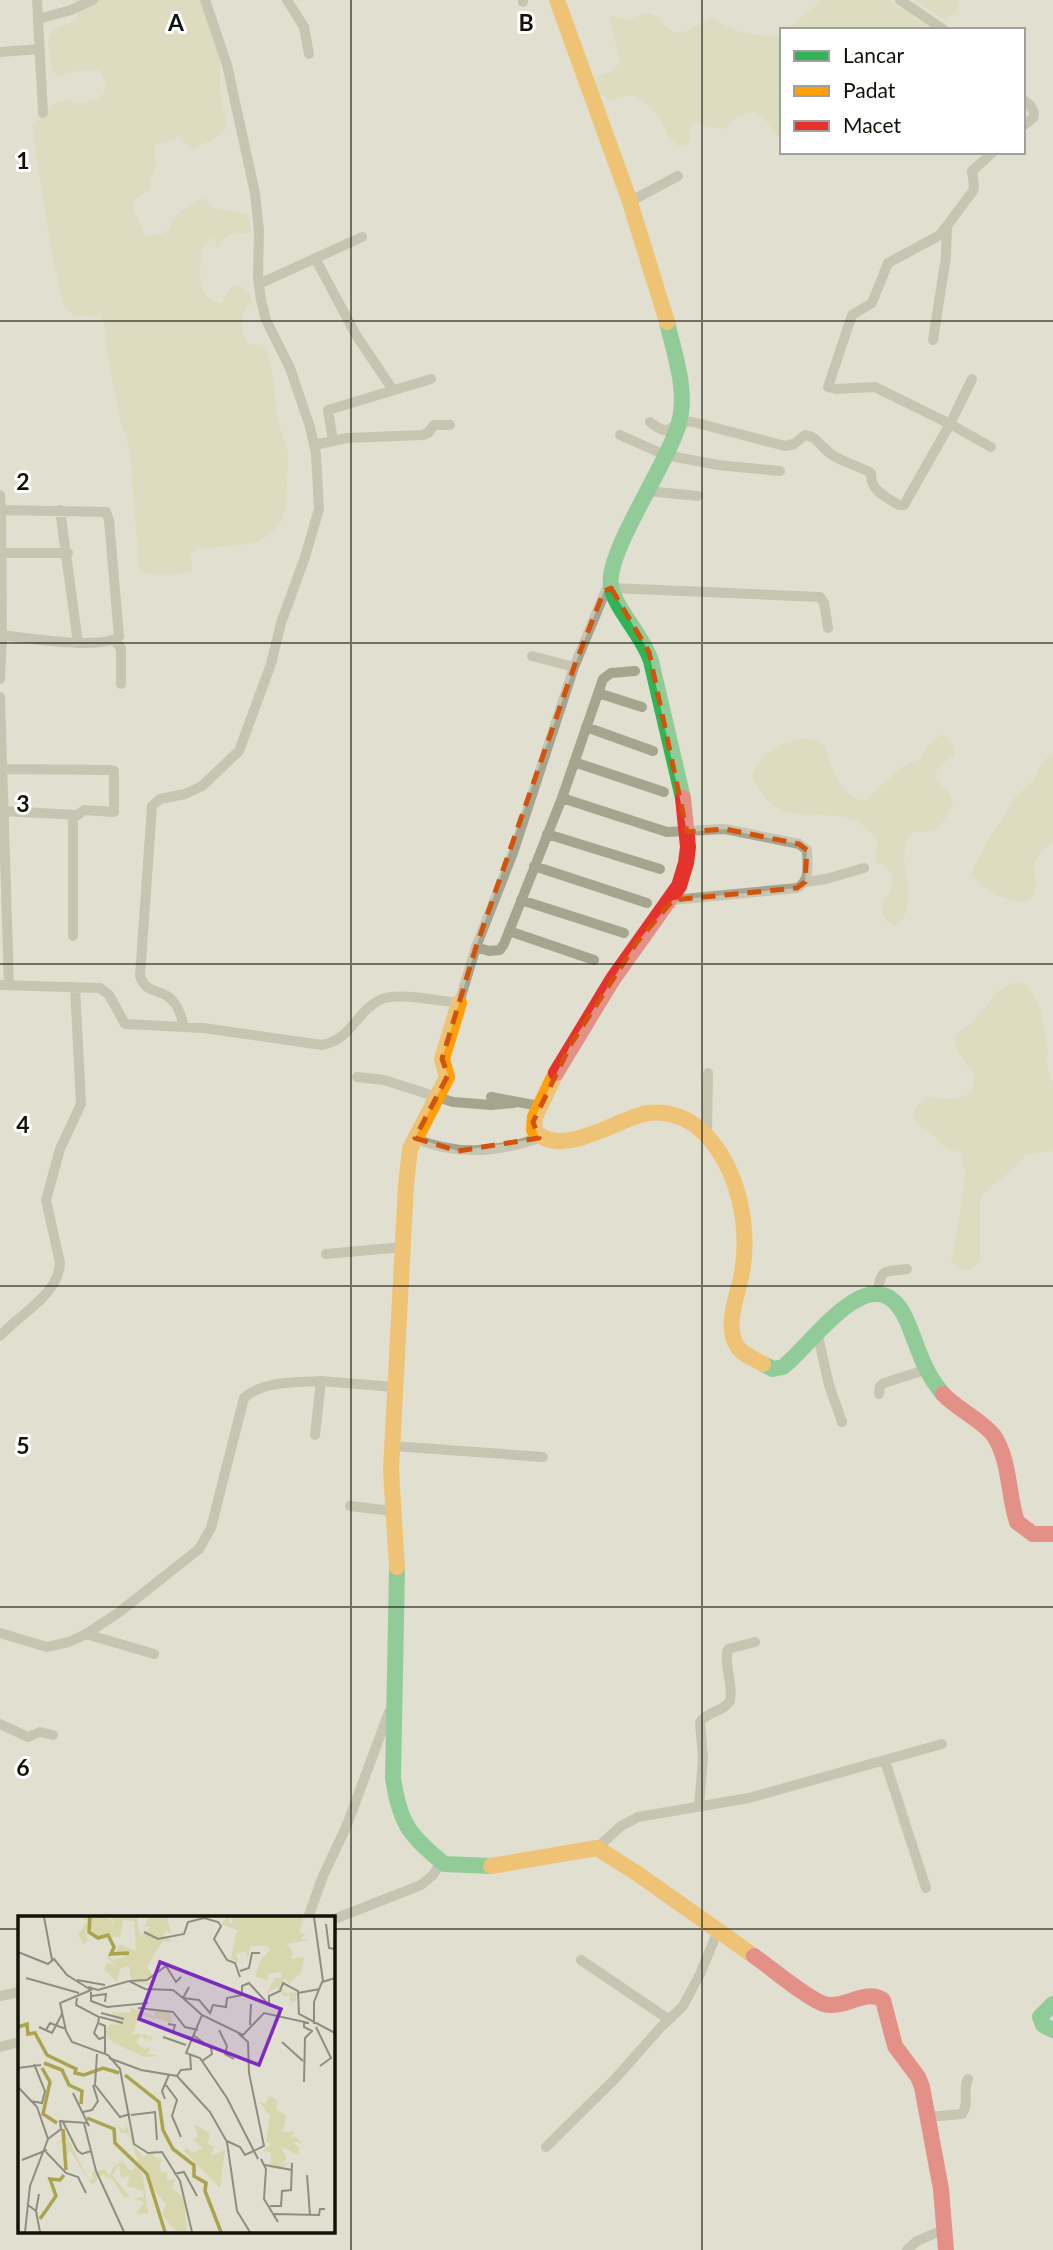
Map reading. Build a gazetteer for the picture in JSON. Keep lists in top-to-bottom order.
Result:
{
  "legend": ["Lancar", "Padat", "Macet"],
  "grid": {
    "columns": ["A", "B"],
    "rows": [
      "1",
      "2",
      "3",
      "4",
      "5",
      "6"
    ]
  }
}
